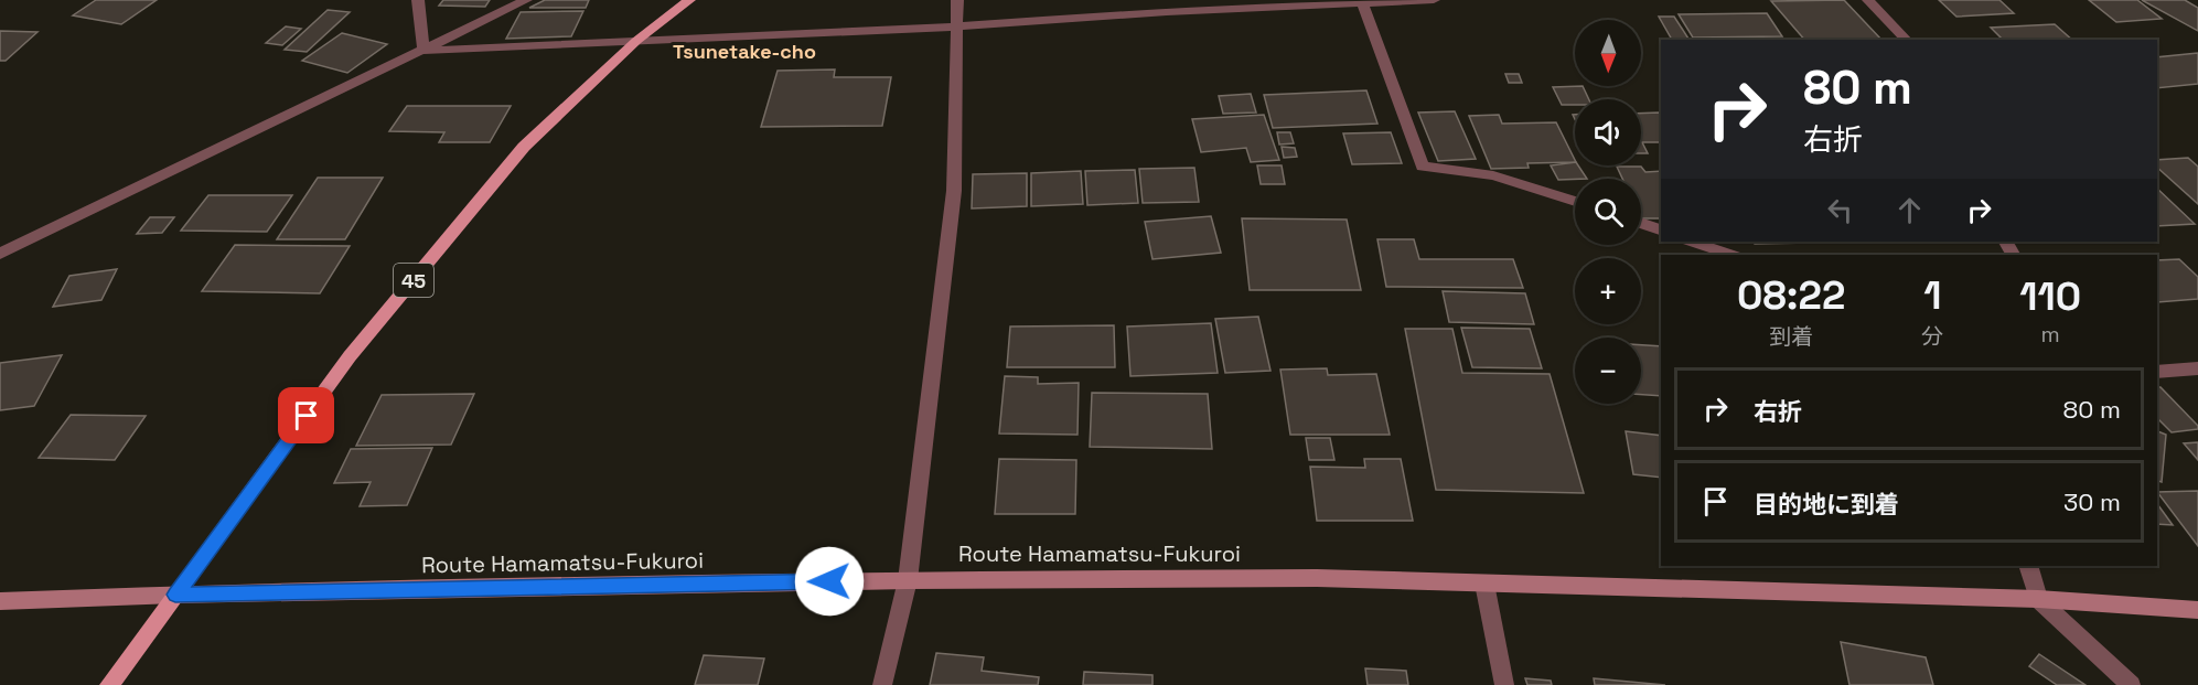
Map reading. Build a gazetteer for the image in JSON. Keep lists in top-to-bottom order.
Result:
{
  "streets": {
    "main road": ["45", "Route Hamamatsu-Fukuroi"]
  },
  "crossings": [
    ["45", "Route Hamamatsu-Fukuroi"]
  ],
  "districts": ["Tsunetake-cho"],
  "north": "bottom",
  "page": {
    "map_buttons": ["+", "−"],
    "turn": ["80 m", "右折"],
    "eta": [
      "08:22",
      "到着",
      "1",
      "分",
      "110",
      "m"
    ],
    "list": [
      {
        "name": "右折",
        "value": "80 m"
      },
      {
        "name": "目的地に到着",
        "value": "30 m"
      }
    ]
  }
}
